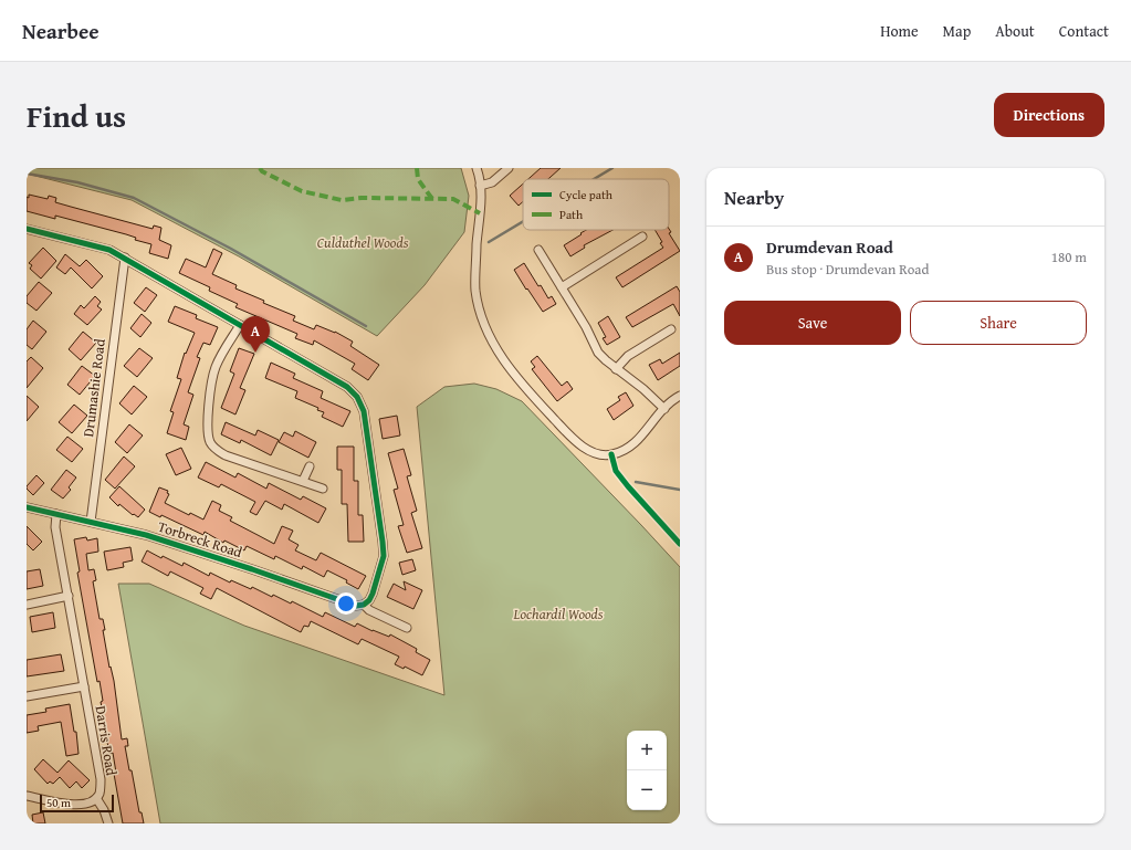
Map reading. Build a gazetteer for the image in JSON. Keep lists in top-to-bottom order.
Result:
{
  "streets": {
    "street": ["Drumashie Road", "Torbreck Road", "Darris Road"]
  },
  "crossings": [
    ["Drumashie Road", "Torbreck Road"],
    ["Torbreck Road", "Darris Road"]
  ],
  "parks": ["Culduthel Woods", "Lochardil Woods"],
  "legend": ["Cycle path", "Path"],
  "scale_bar": "50 m",
  "page": {
    "header": "Nearbee",
    "nav": [
      "Home",
      "Map",
      "About",
      "Contact"
    ],
    "title": "Find us",
    "buttons": [
      "Directions",
      ["Save", "Share"]
    ],
    "heading": "Nearby",
    "list": [
      {
        "mark": "A",
        "name": "Drumdevan Road",
        "note": "Bus stop · Drumdevan Road",
        "value": "180 m"
      }
    ],
    "pins": "A",
    "map_buttons": ["+", "−"],
    "scale": "50 m"
  }
}
